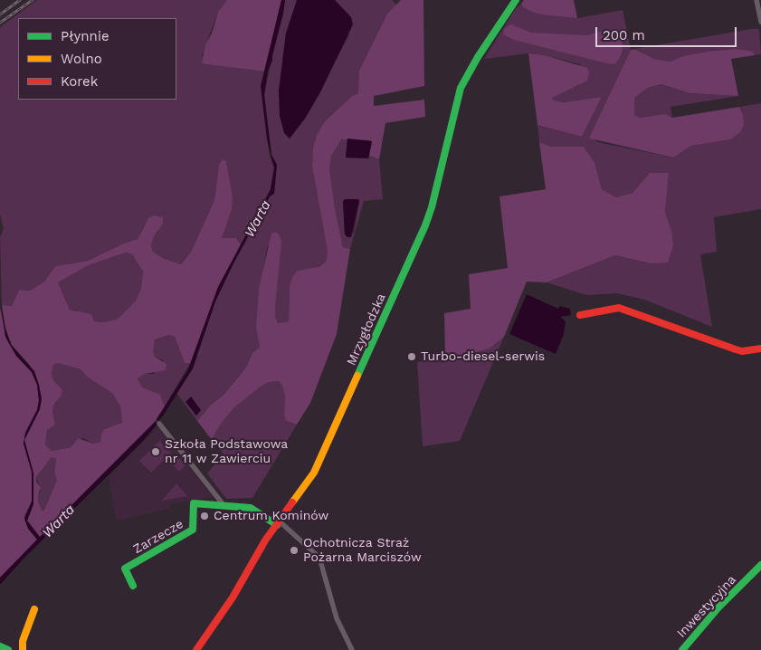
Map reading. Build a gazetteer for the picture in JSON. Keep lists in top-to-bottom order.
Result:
{
  "streets": {
    "street": ["Mrzygłodzka", "Zarzecze", "Inwestycyjna"]
  },
  "water": ["Warta"],
  "places": [
    "Turbo-diesel-serwis",
    "Szkoła Podstawowa nr 11 w Zawierciu",
    "Centrum Kominów",
    "Ochotnicza Straż Pożarna Marciszów"
  ],
  "legend": ["Płynnie", "Wolno", "Korek"],
  "scale_bar": "200 m"
}
